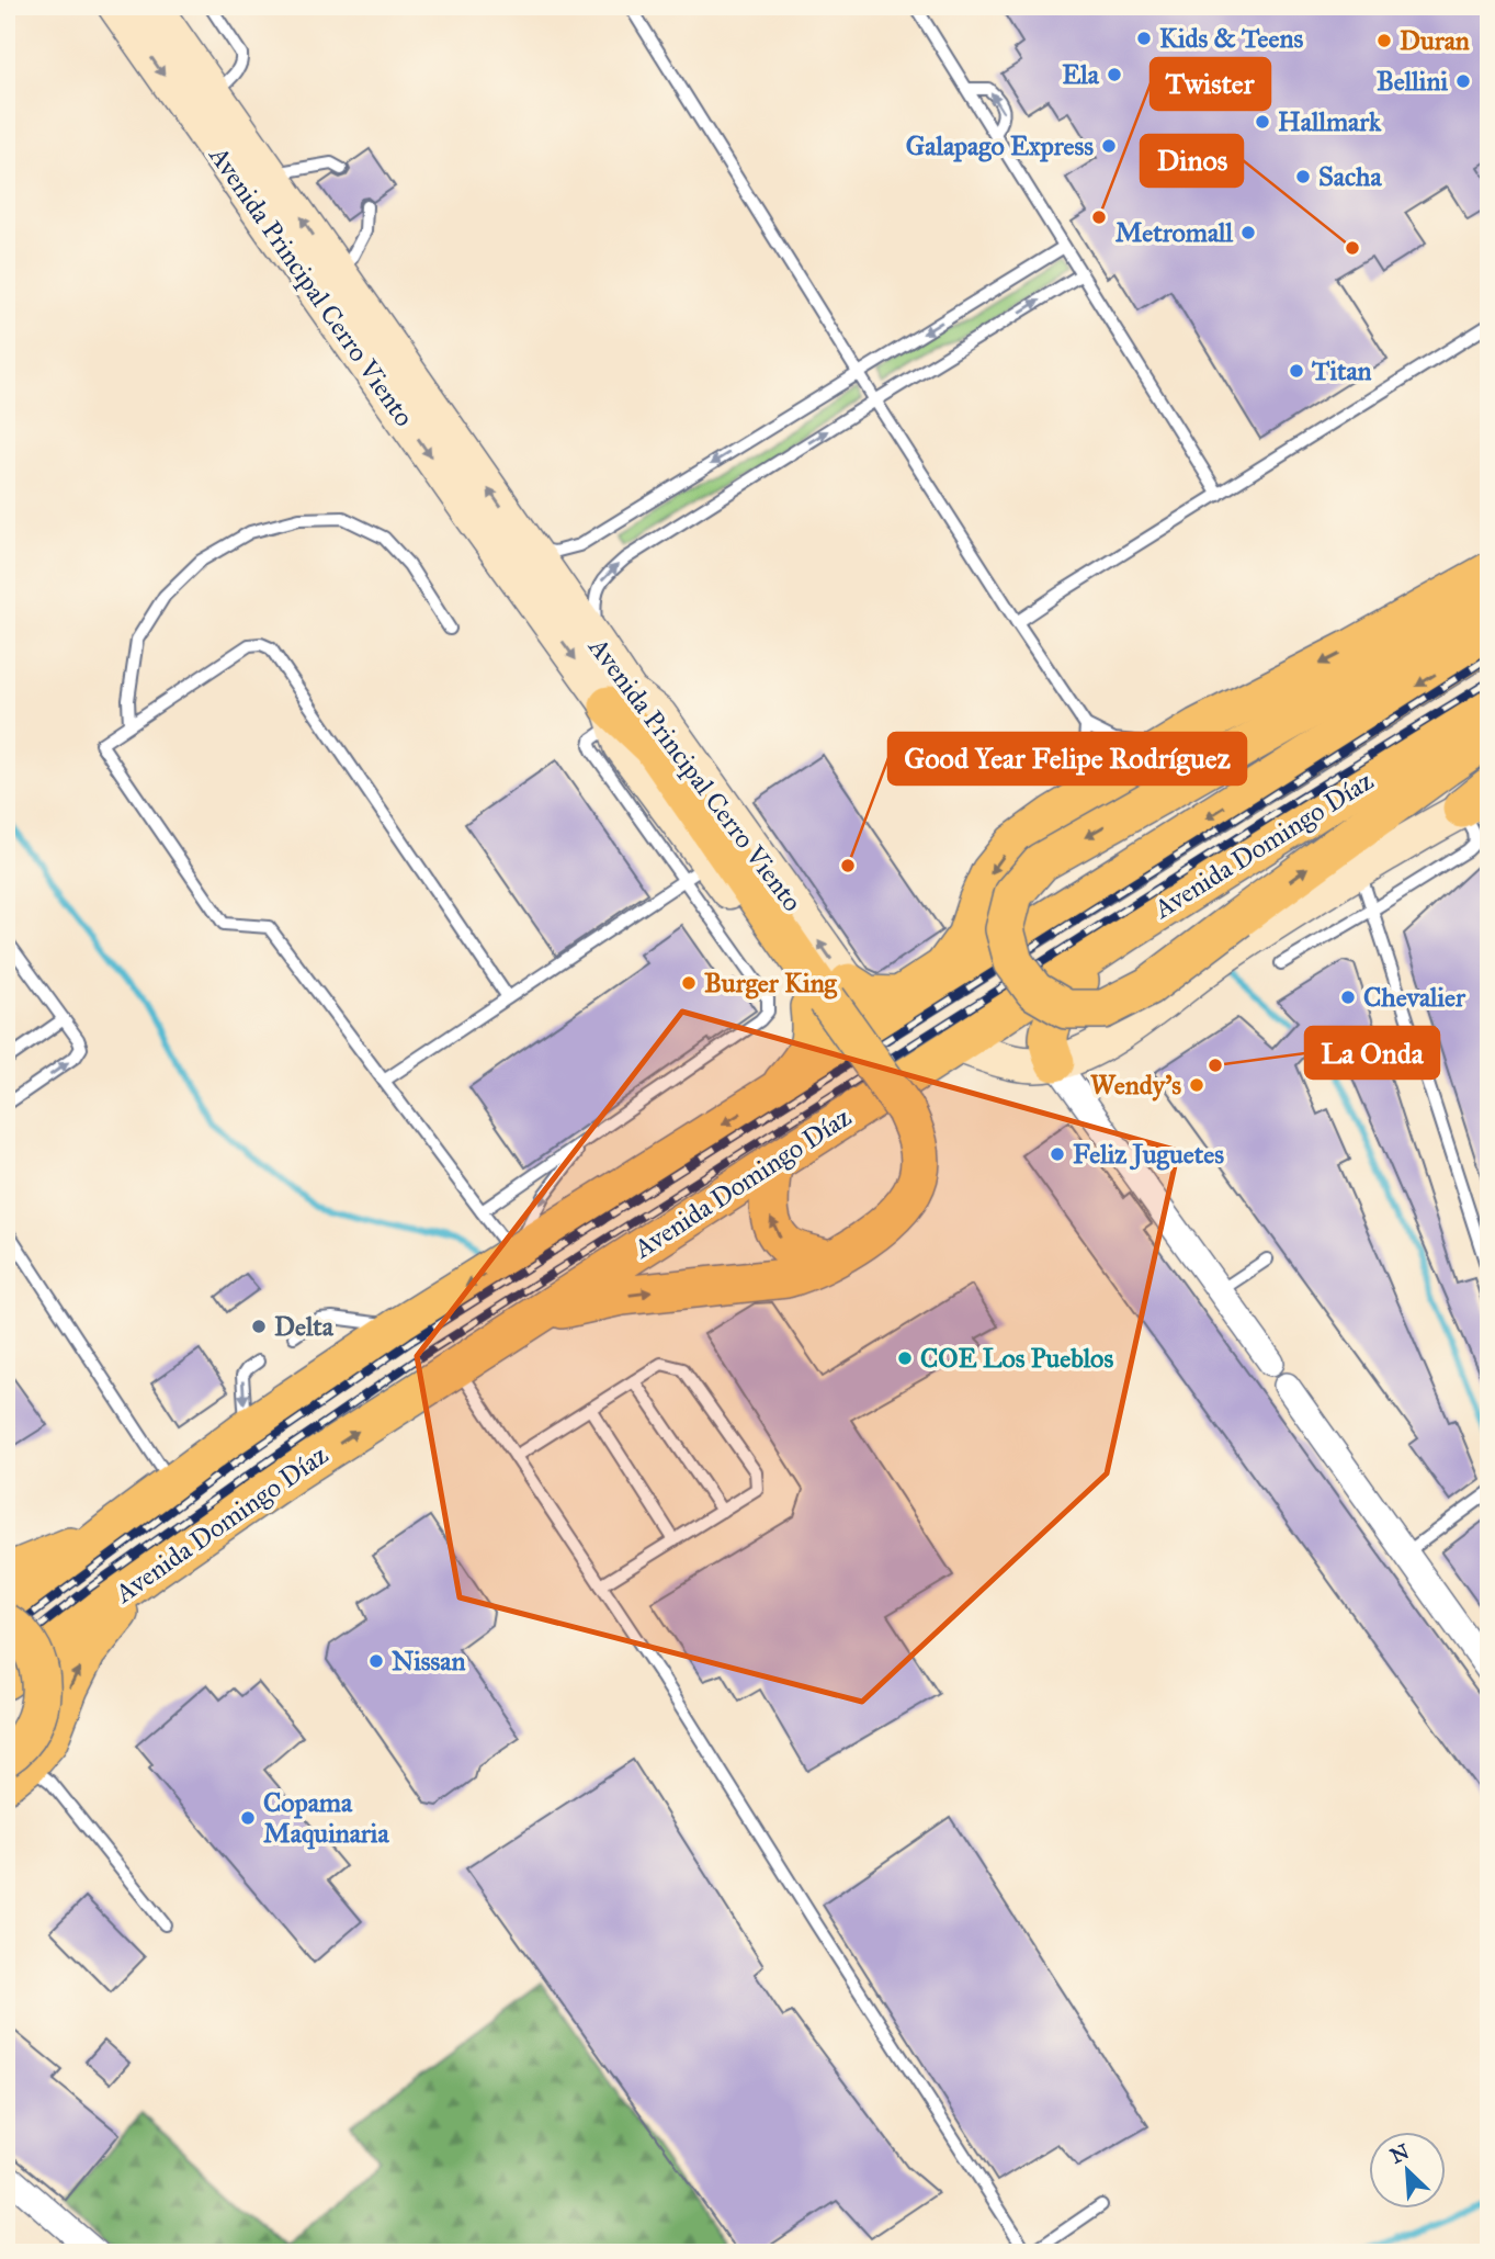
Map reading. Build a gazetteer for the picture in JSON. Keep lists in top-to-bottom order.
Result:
{
  "streets": {
    "main road": ["Avenida Domingo Díaz"],
    "street": ["Avenida Principal Cerro Viento"]
  },
  "places": [
    "Kids & Teens",
    "Duran",
    "Ela",
    "Bellini",
    "Hallmark",
    "Galapago Express",
    "Sacha",
    "Twister",
    "Metromall",
    "Dinos",
    "Titan",
    "Good Year Felipe Rodríguez",
    "Burger King",
    "Chevalier",
    "La Onda",
    "Wendy's",
    "Feliz Juguetes",
    "Delta",
    "COE Los Pueblos",
    "Nissan",
    "Copama Maquinaria"
  ],
  "north": "top left"
}
